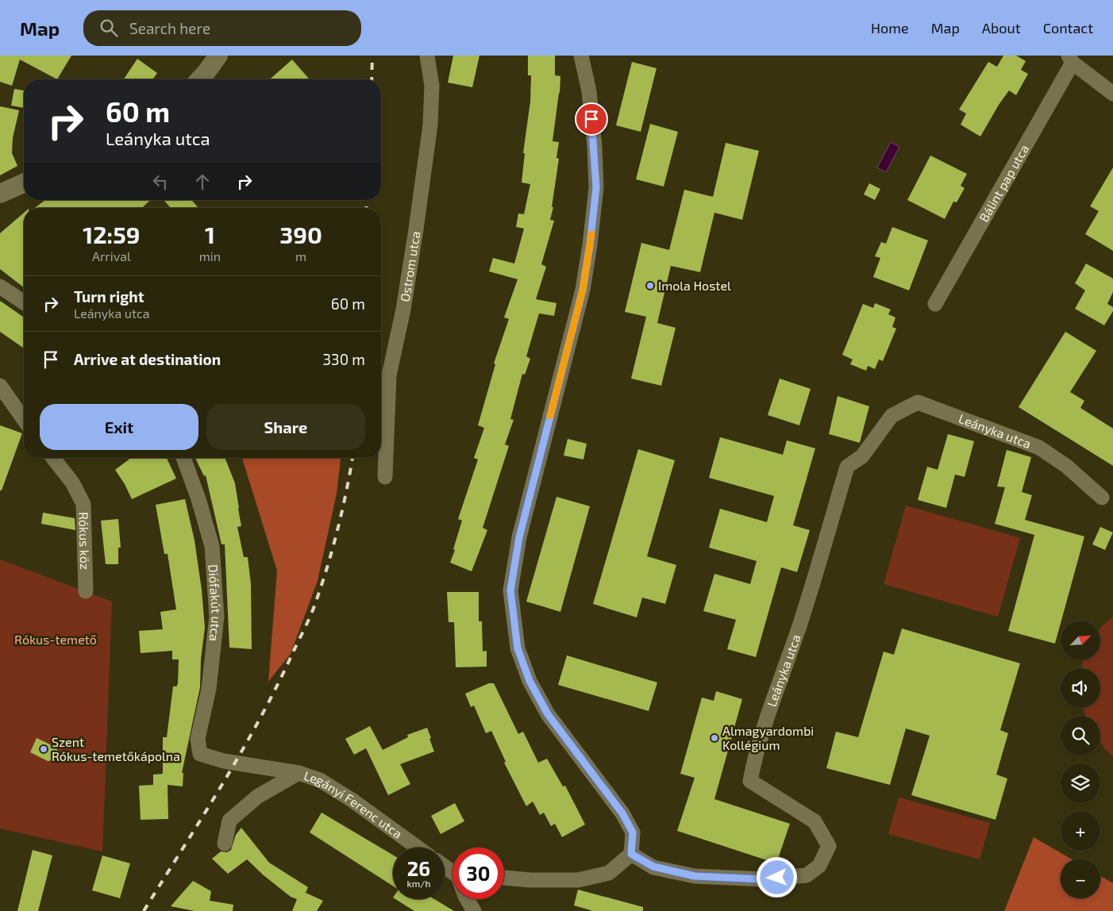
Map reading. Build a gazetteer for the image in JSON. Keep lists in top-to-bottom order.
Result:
{
  "streets": {
    "street": [
      "Bálint pap utca",
      "Ostrom utca",
      "Leányka utca",
      "Rókus köz",
      "Diófakút utca",
      "Legányi Ferenc utca"
    ]
  },
  "crossings": [
    ["Diófakút utca", "Legányi Ferenc utca"]
  ],
  "parks": ["Rókus-temető"],
  "places": ["Imola Hostel", "Almagyardombi Kollégium", "Szent Rókus-temetőkápolna"],
  "north": "top right",
  "page": {
    "header": "Map",
    "search": "Search here",
    "nav": [
      "Home",
      "Map",
      "About",
      "Contact"
    ],
    "turn": ["60 m", "Leányka utca"],
    "eta": [
      "12:59",
      "Arrival",
      "1",
      "min",
      "390",
      "m"
    ],
    "list": [
      {
        "name": "Turn right",
        "note": "Leányka utca",
        "value": "60 m"
      },
      {
        "name": "Arrive at destination",
        "value": "330 m"
      }
    ],
    "buttons": ["Exit", "Share"],
    "map_buttons": ["+", "−"],
    "speed": "26 km/h",
    "limit": "30"
  }
}
